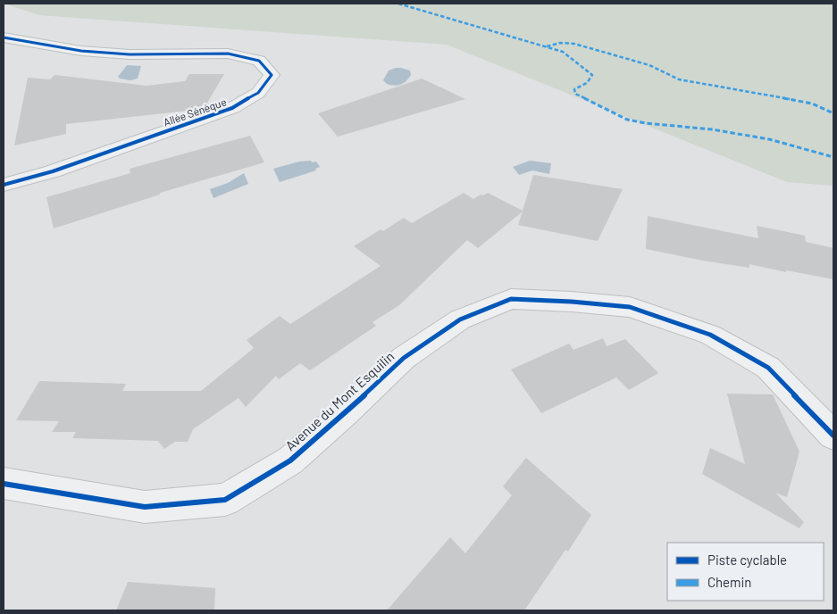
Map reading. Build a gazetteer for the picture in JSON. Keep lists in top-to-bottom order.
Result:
{
  "streets": {
    "street": ["Allée Sénèque", "Avenue du Mont Esquilin"]
  },
  "legend": ["Piste cyclable", "Chemin"]
}
